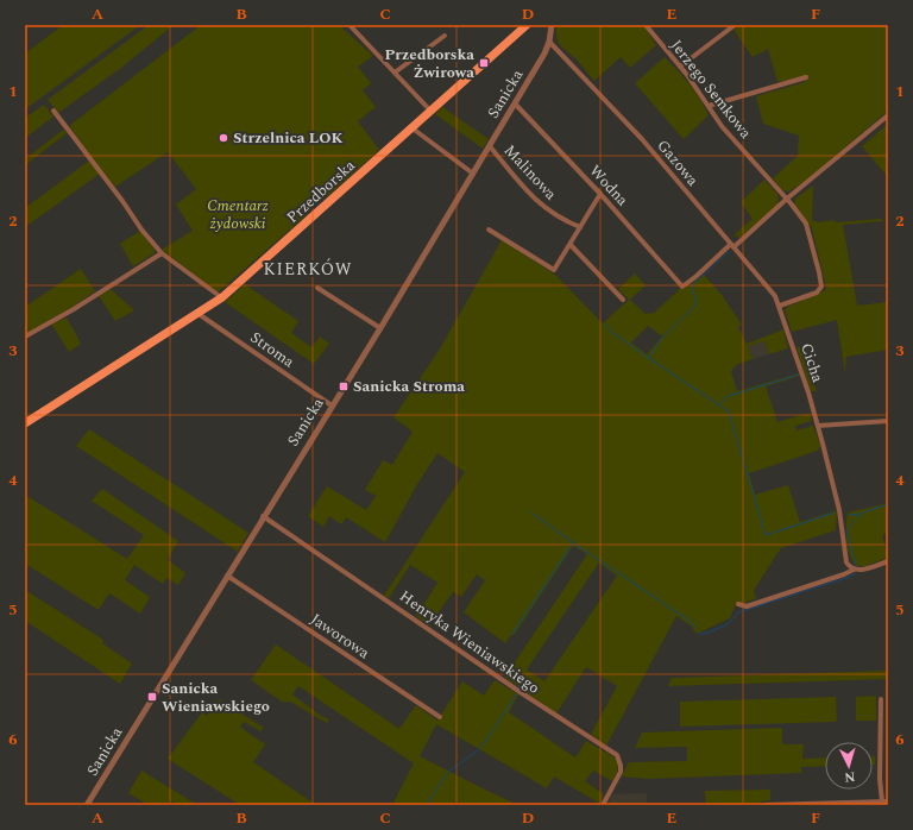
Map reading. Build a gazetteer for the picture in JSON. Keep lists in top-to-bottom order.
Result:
{
  "streets": {
    "main road": ["Przedborska"],
    "street": [
      "Jerzego Semkowa",
      "Sanicka",
      "Gazowa",
      "Malinowa",
      "Wodna",
      "Stroma",
      "Cicha",
      "Jaworowa",
      "Henryka Wieniawskiego"
    ]
  },
  "crossings": [
    ["Sanicka", "Gazowa"],
    ["Sanicka", "Malinowa"],
    ["Sanicka", "Wodna"],
    ["Sanicka", "Stroma"],
    ["Sanicka", "Jaworowa"],
    ["Sanicka", "Henryka Wieniawskiego"],
    ["Gazowa", "Wodna"],
    ["Gazowa", "Cicha"],
    ["Przedborska", "Stroma"]
  ],
  "districts": ["KIERKÓW"],
  "parks": ["Cmentarz żydowski"],
  "places": {
    "transit": ["Przedborska Żwirowa", "Sanicka Stroma", "Sanicka Wieniawskiego"],
    "other": ["Strzelnica LOK"]
  },
  "north": "bottom",
  "grid": {
    "columns": [
      "A",
      "B",
      "C",
      "D",
      "E",
      "F"
    ],
    "rows": [
      "1",
      "2",
      "3",
      "4",
      "5",
      "6"
    ]
  }
}
